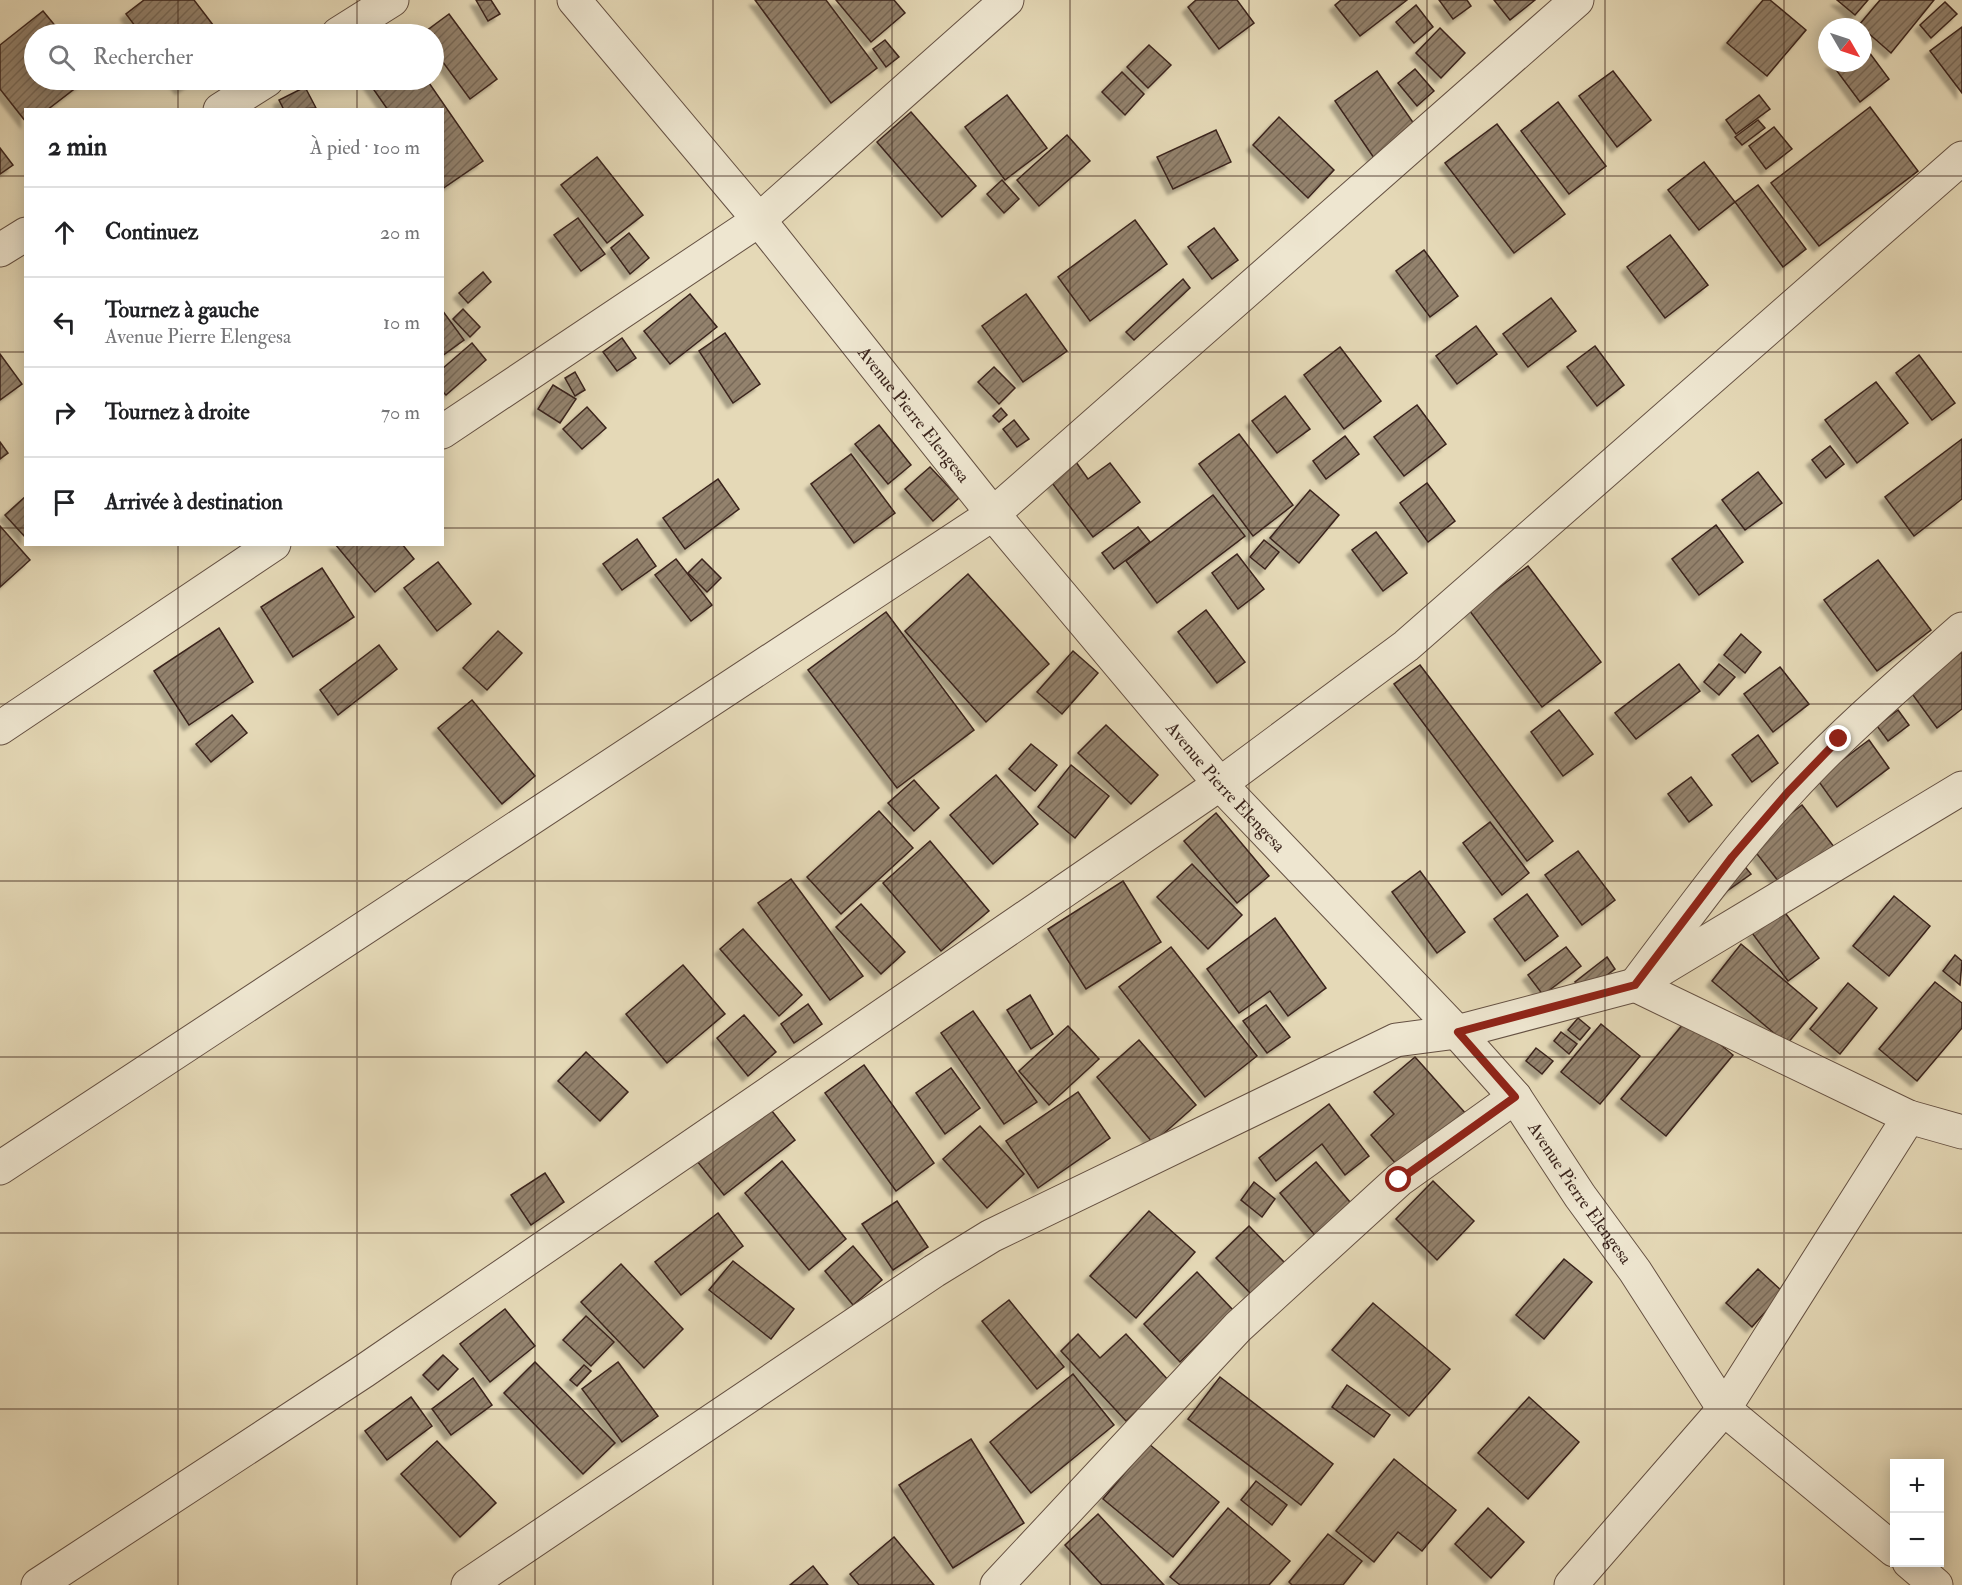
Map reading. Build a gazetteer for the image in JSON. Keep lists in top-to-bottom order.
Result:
{
  "streets": {
    "street": ["Avenue Pierre Elengesa"]
  },
  "north": "bottom right",
  "page": {
    "search": "Rechercher",
    "heading": ["2 min", "À pied · 100 m"],
    "list": [
      ["Continuez", "20 m"],
      ["Tournez à gauche", "Avenue Pierre Elengesa", "10 m"],
      ["Tournez à droite", "70 m"],
      "Arrivée à destination"
    ],
    "map_buttons": ["+", "−"]
  }
}
